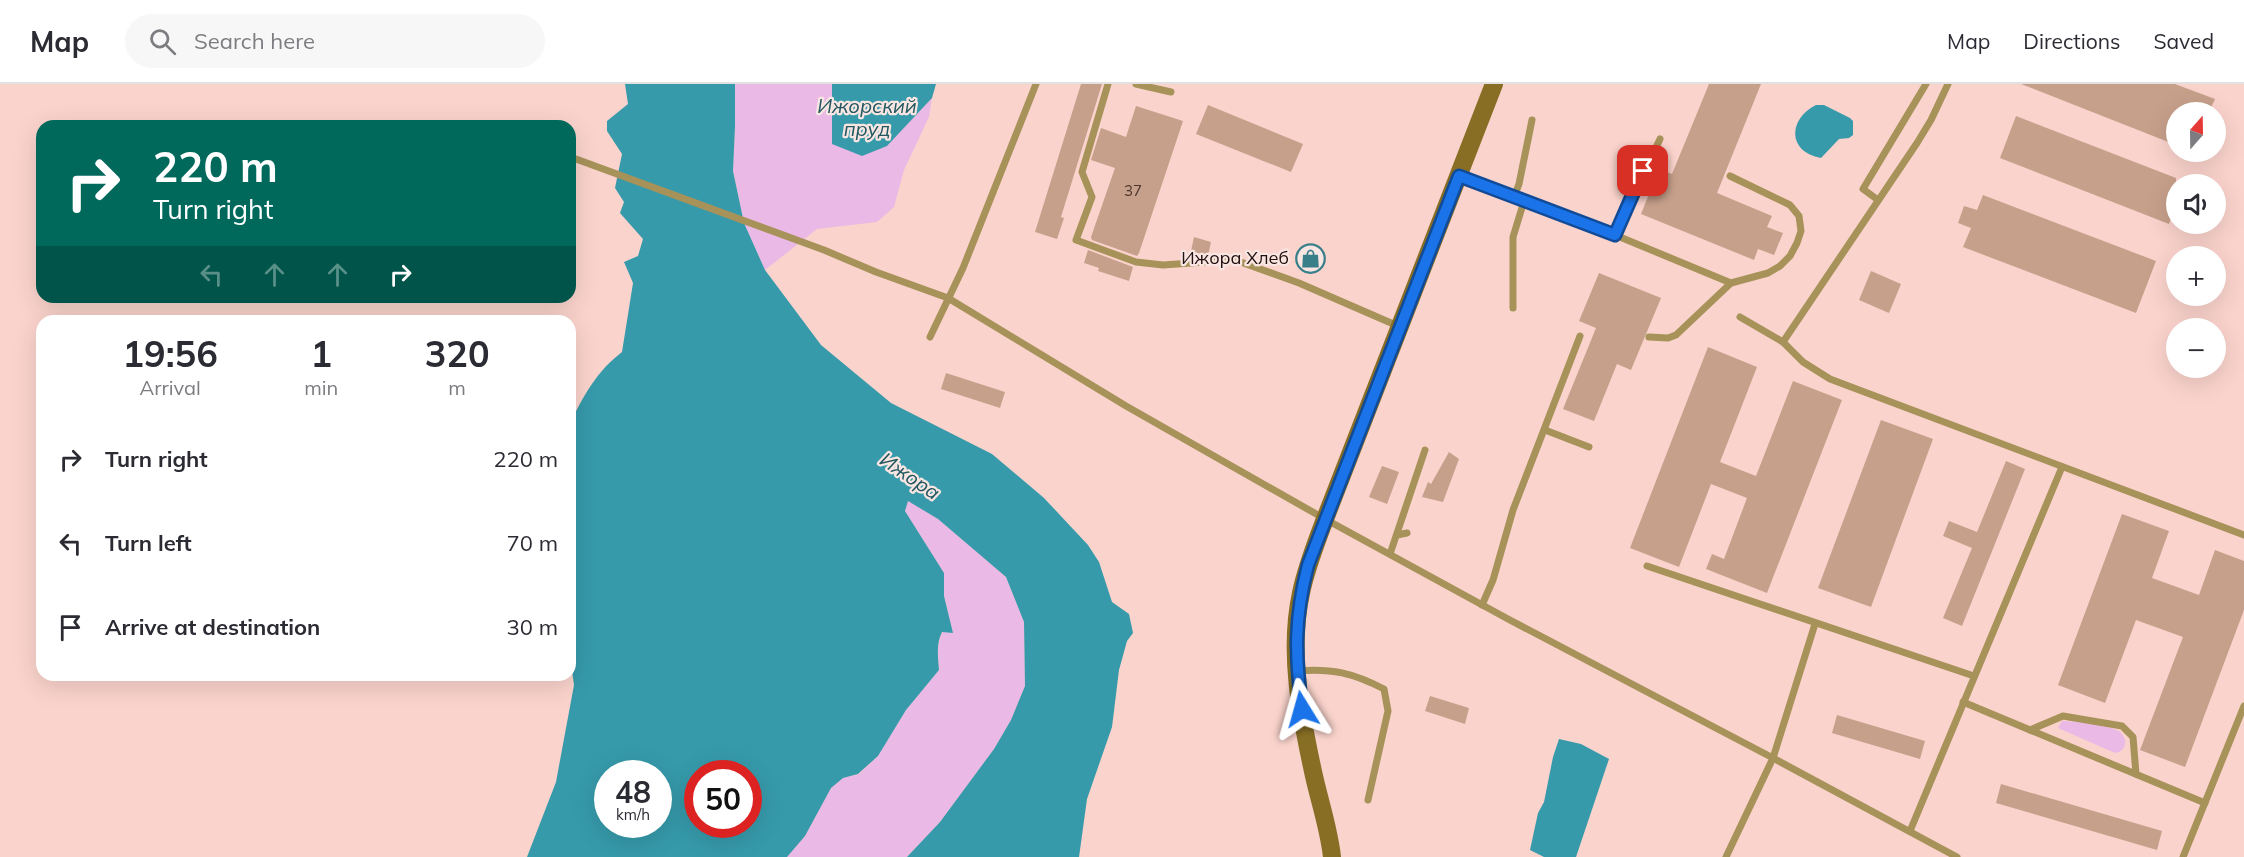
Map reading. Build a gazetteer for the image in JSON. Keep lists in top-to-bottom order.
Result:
{
  "water": ["Ижорский пруд", "Ижора"],
  "places": {
    "shop": ["Ижора Хлеб"]
  },
  "house_numbers": ["37"],
  "north": "top",
  "page": {
    "header": "Map",
    "search": "Search here",
    "nav": ["Map", "Directions", "Saved"],
    "map_buttons": ["+", "−"],
    "turn": ["220 m", "Turn right"],
    "eta": [
      "19:56",
      "Arrival",
      "1",
      "min",
      "320",
      "m"
    ],
    "list": [
      {
        "name": "Turn right",
        "value": "220 m"
      },
      {
        "name": "Turn left",
        "value": "70 m"
      },
      {
        "name": "Arrive at destination",
        "value": "30 m"
      }
    ],
    "speed": "48 km/h",
    "limit": "50"
  }
}
